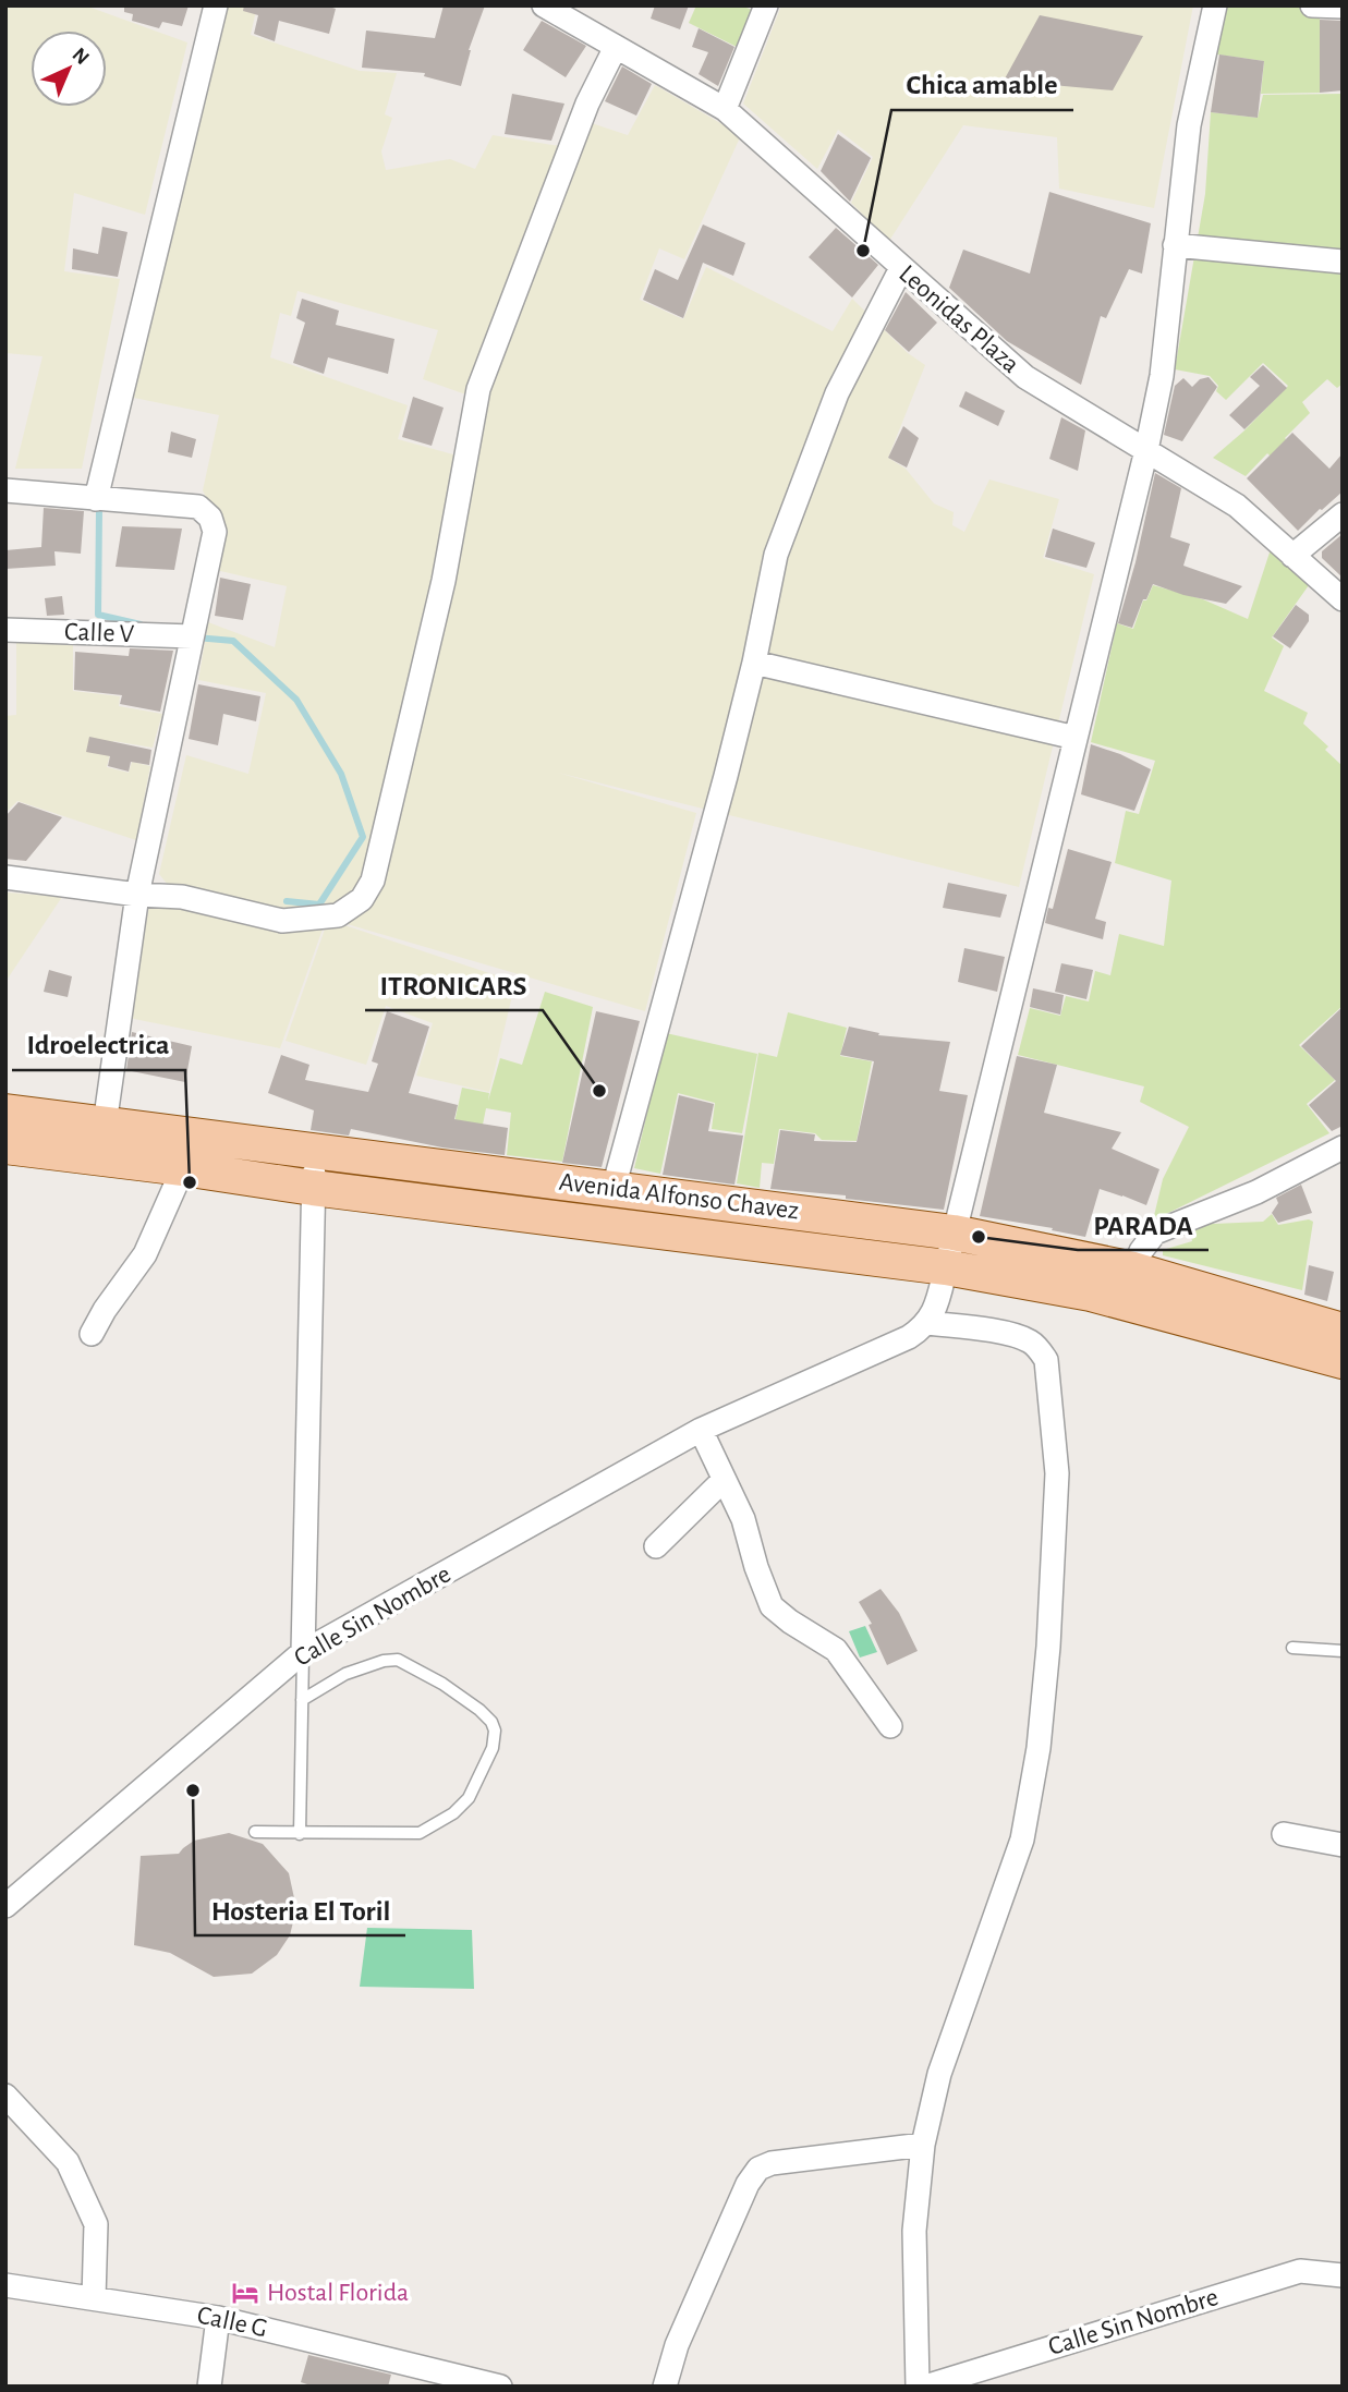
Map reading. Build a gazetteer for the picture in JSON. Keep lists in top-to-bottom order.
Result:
{
  "streets": {
    "main road": ["Avenida Alfonso Chavez"],
    "street": [
      "Leonidas Plaza",
      "Calle V",
      "Calle Sin Nombre",
      "Calle G"
    ]
  },
  "places": {
    "other": [
      "Chica amable",
      "ITRONICARS",
      "Idroelectrica",
      "PARADA",
      "Hosteria El Toril"
    ],
    "hotel": ["Hostal Florida"]
  },
  "north": "top right"
}
